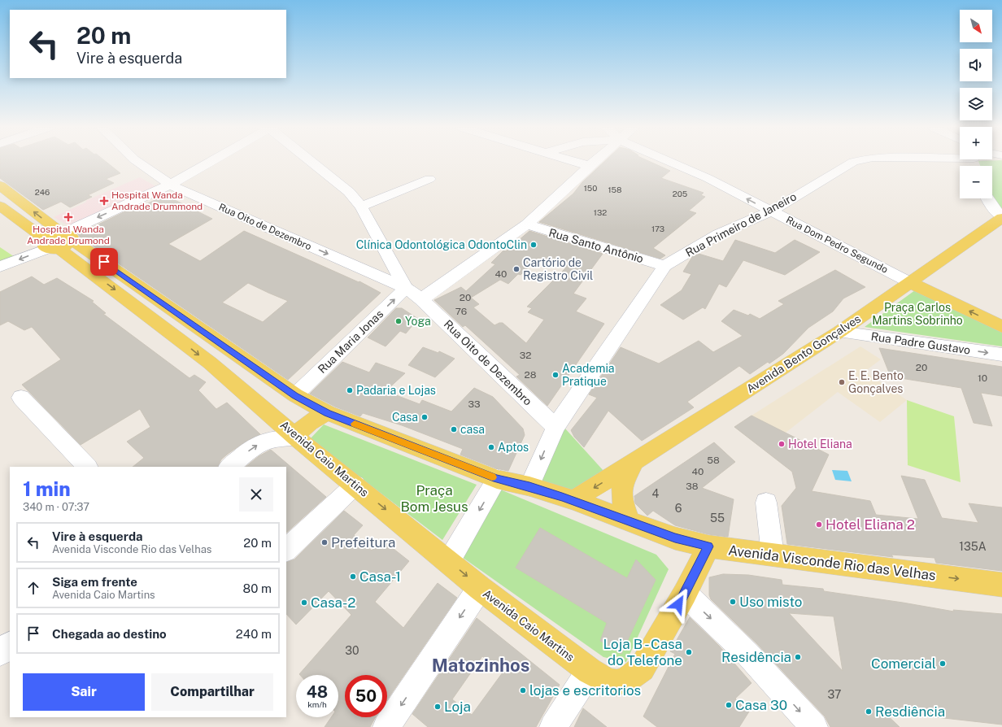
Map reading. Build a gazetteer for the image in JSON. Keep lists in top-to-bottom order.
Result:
{
  "streets": {
    "main road": ["Avenida Bento Gonçalves", "Avenida Caio Martins", "Avenida Visconde Rio das Velhas"],
    "street": [
      "Rua Primeiro de Janeiro",
      "Rua Oito de Dezembro",
      "Rua Dom Pedro Segundo",
      "Rua Santo Antônio",
      "Rua Maria Jonas",
      "Rua Padre Gustavo"
    ]
  },
  "crossings": [
    ["Rua Primeiro de Janeiro", "Rua Oito de Dezembro"],
    ["Rua Primeiro de Janeiro", "Rua Dom Pedro Segundo"],
    ["Rua Primeiro de Janeiro", "Rua Santo Antônio"],
    ["Rua Primeiro de Janeiro", "Avenida Visconde Rio das Velhas"],
    ["Rua Oito de Dezembro", "Rua Maria Jonas"],
    ["Rua Dom Pedro Segundo", "Avenida Bento Gonçalves"],
    ["Rua Maria Jonas", "Avenida Caio Martins"],
    ["Rua Padre Gustavo", "Avenida Bento Gonçalves"],
    ["Avenida Bento Gonçalves", "Avenida Visconde Rio das Velhas"],
    ["Avenida Caio Martins", "Avenida Visconde Rio das Velhas"]
  ],
  "one_way": [
    "Rua Oito de Dezembro",
    "Rua Dom Pedro Segundo",
    "Rua Maria Jonas",
    "Rua Padre Gustavo",
    "Avenida Visconde Rio das Velhas"
  ],
  "districts": ["Matozinhos"],
  "parks": ["Praça Carlos Martins Sobrinho", "Praça Bom Jesus"],
  "places": {
    "health": ["Hospital Wanda Andrade Drummond", "Hospital Wanda Andrade Drumond"],
    "other": [
      "Clínica Odontológica OdontoClin",
      "Cartório de Registro Civil",
      "Yoga",
      "Academia Pratique",
      "E. E. Bento Gonçalves",
      "Padaria e Lojas",
      "Casa",
      "casa",
      "Hotel Eliana",
      "Aptos",
      "Hotel Eliana 2",
      "Prefeitura",
      "Casa-1",
      "Uso misto",
      "Casa-2",
      "Loja B - Casa do Telefone",
      "Residência",
      "Comercial",
      "lojas e escritorios",
      "Casa 30",
      "Loja",
      "Resdiência"
    ]
  },
  "house_numbers": [
    "150",
    "158",
    "246",
    "205",
    "132",
    "173",
    "40",
    "20",
    "76",
    "32",
    "20",
    "28",
    "10",
    "33",
    "58",
    "40",
    "38",
    "4",
    "6",
    "55",
    "135A",
    "30",
    "37"
  ],
  "north": "bottom right",
  "page": {
    "map_buttons": ["+", "−"],
    "turn": ["20 m", "Vire à esquerda"],
    "heading": ["1 min", "340 m · 07:37"],
    "list": [
      {
        "name": "Vire à esquerda",
        "note": "Avenida Visconde Rio das Velhas",
        "value": "20 m"
      },
      {
        "name": "Siga em frente",
        "note": "Avenida Caio Martins",
        "value": "80 m"
      },
      {
        "name": "Chegada ao destino",
        "value": "240 m"
      }
    ],
    "buttons": ["Sair", "Compartilhar"],
    "speed": "48 km/h",
    "limit": "50"
  }
}
